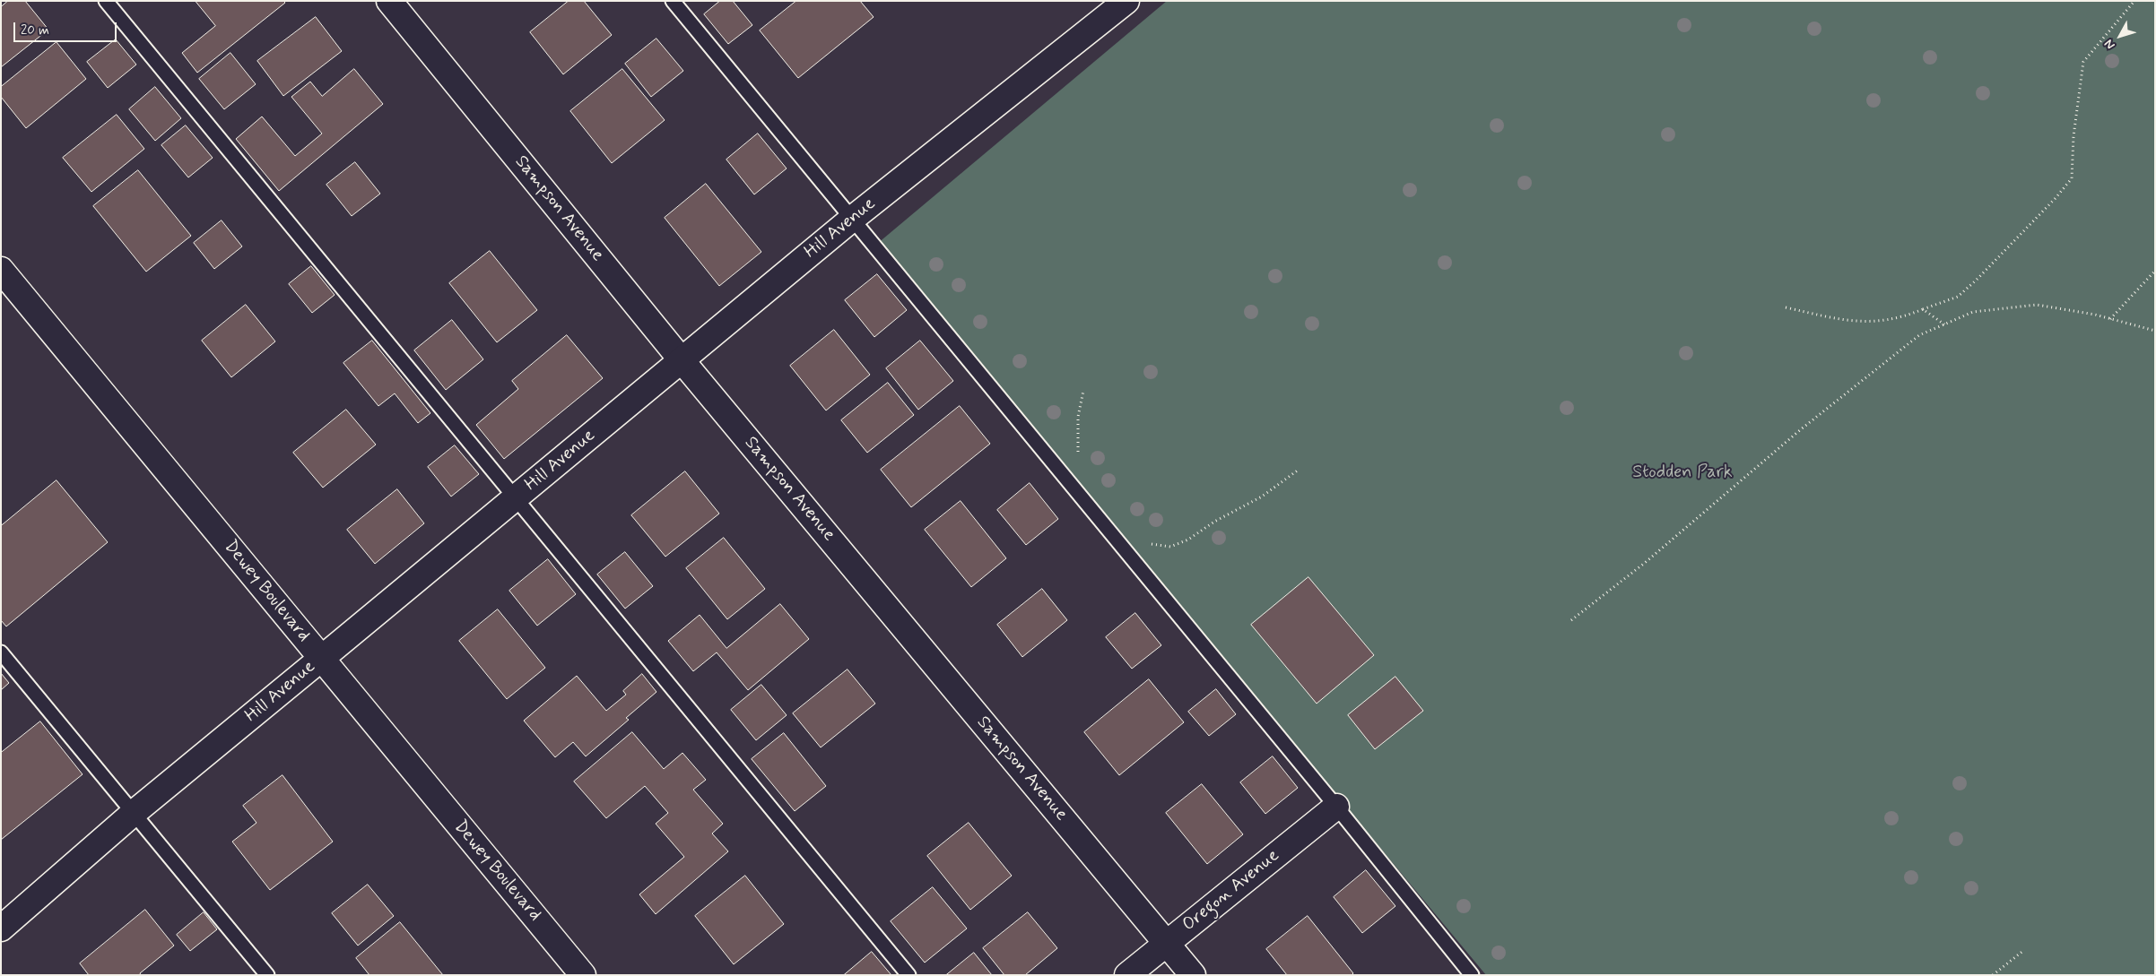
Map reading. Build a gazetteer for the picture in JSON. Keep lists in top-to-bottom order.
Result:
{
  "streets": {
    "street": [
      "Sampson Avenue",
      "Hill Avenue",
      "Dewey Boulevard",
      "Oregon Avenue"
    ]
  },
  "crossings": [
    ["Sampson Avenue", "Hill Avenue"],
    ["Sampson Avenue", "Oregon Avenue"],
    ["Hill Avenue", "Dewey Boulevard"]
  ],
  "parks": ["Stodden Park"],
  "scale_bar": "20 m",
  "north": "bottom left"
}
